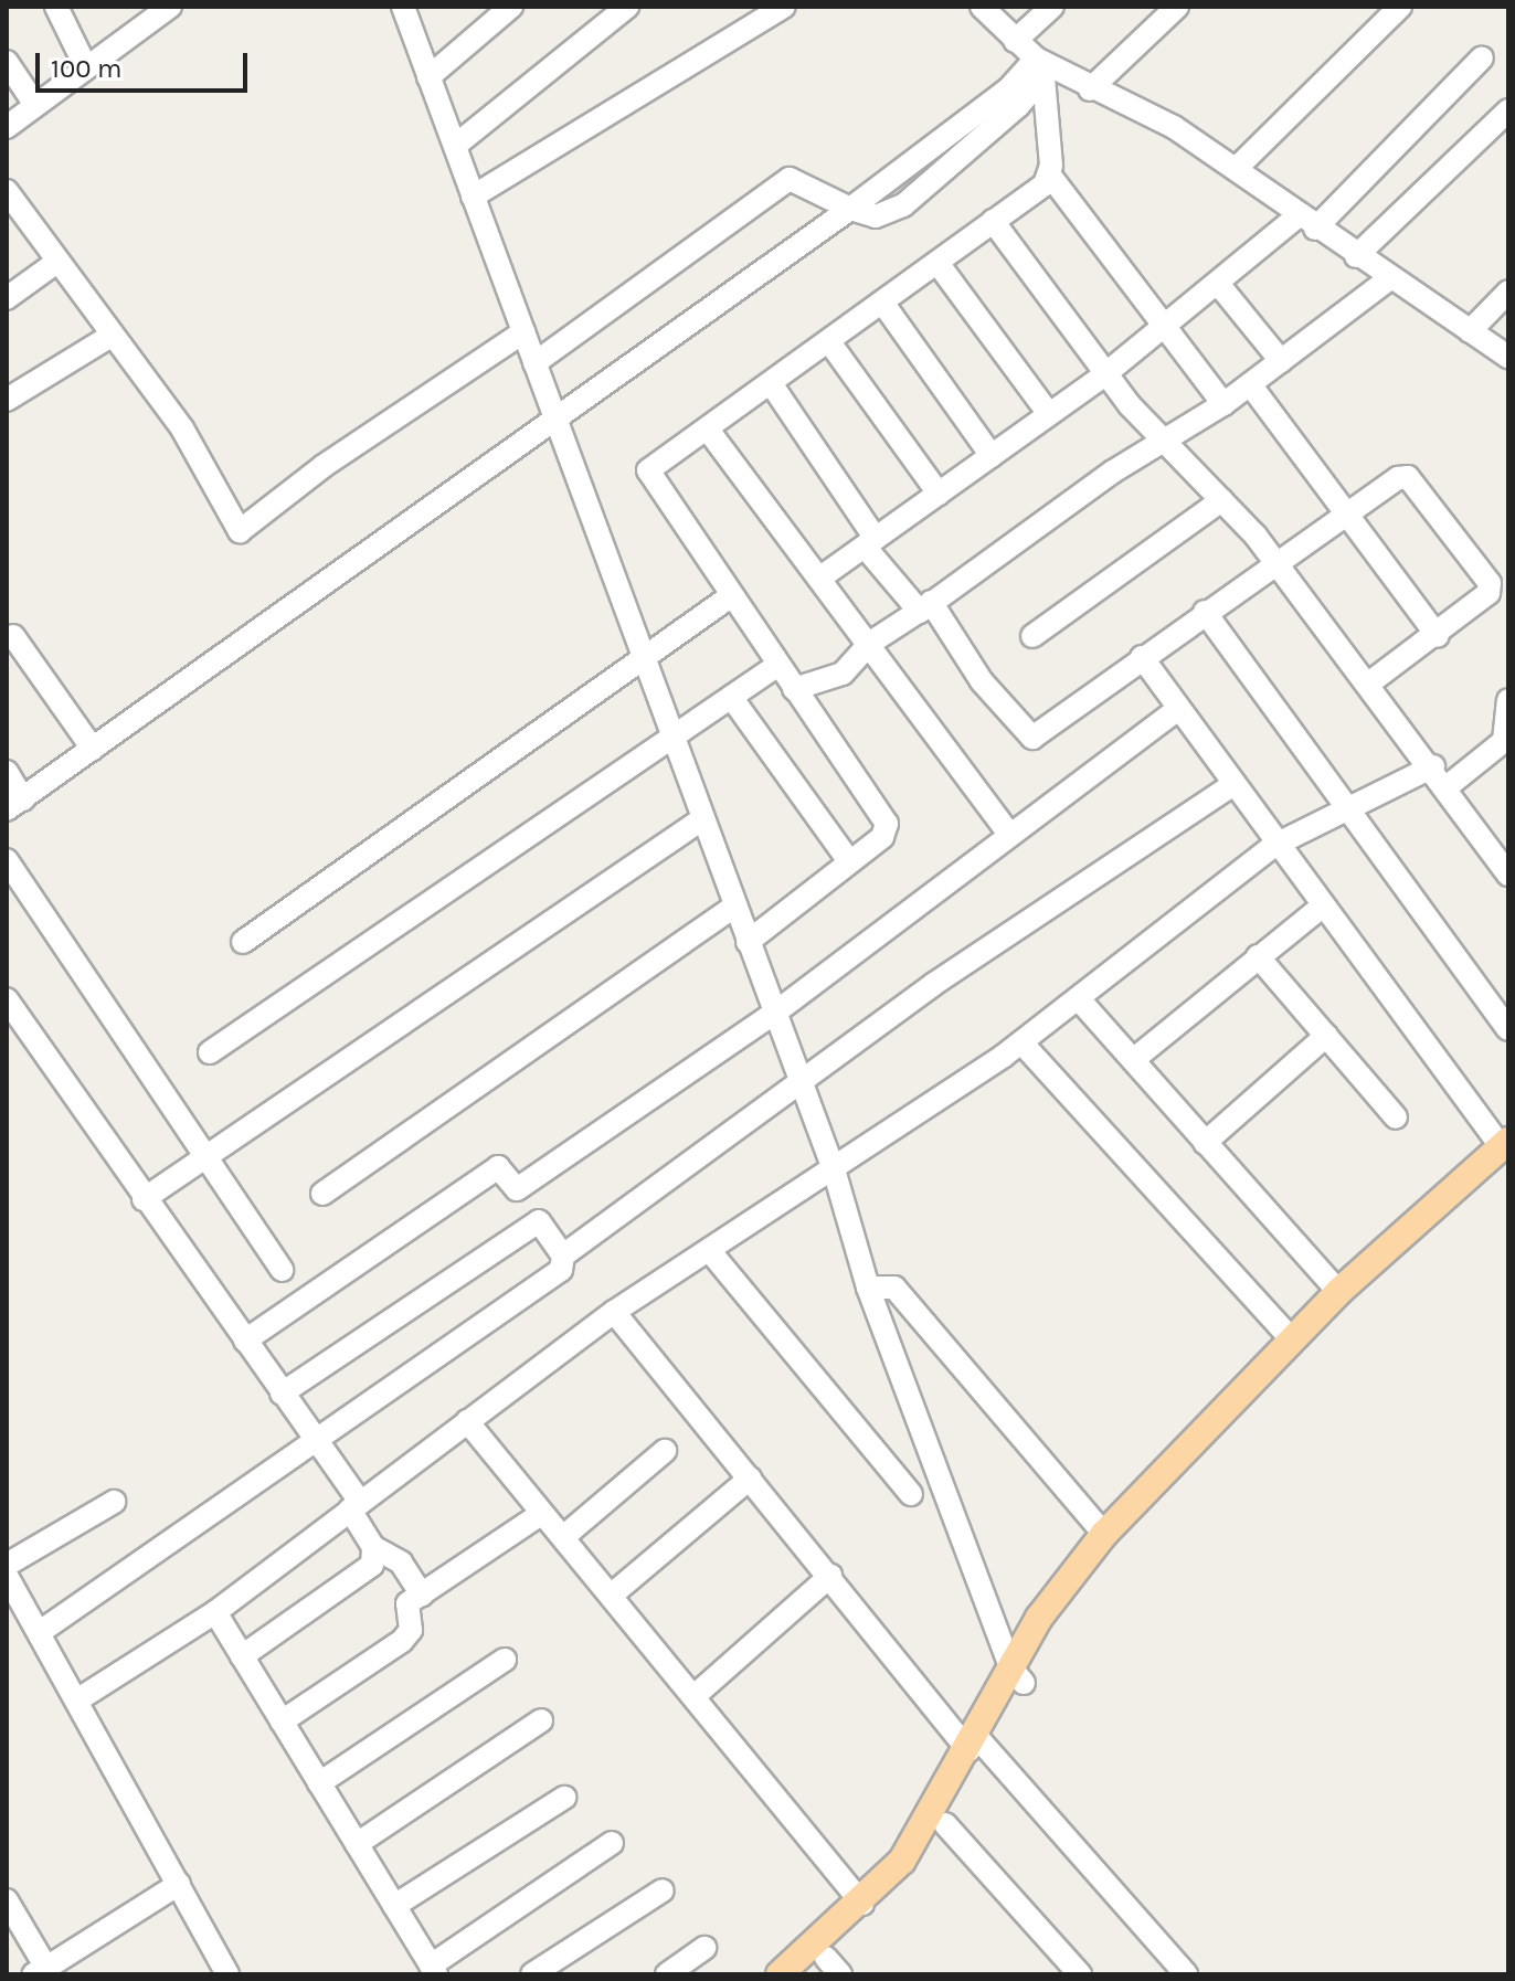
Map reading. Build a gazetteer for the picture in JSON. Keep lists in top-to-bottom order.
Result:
{
  "scale_bar": "100 m"
}
